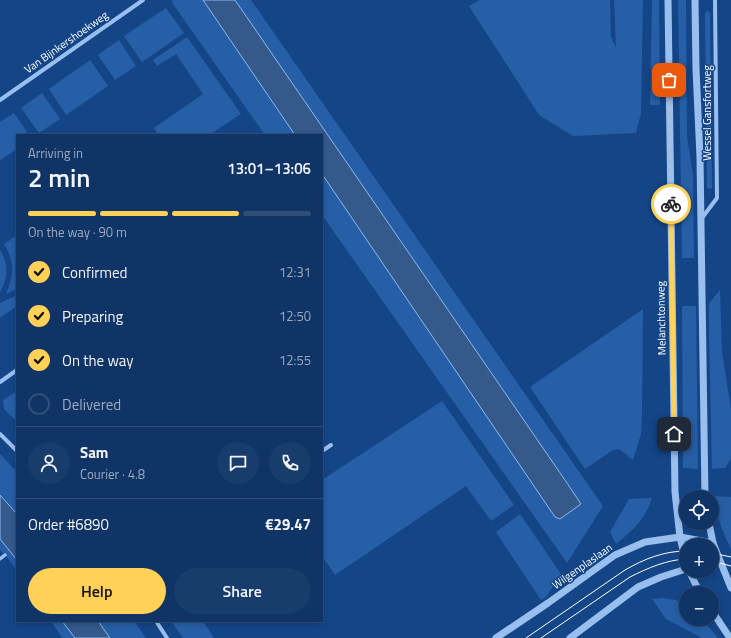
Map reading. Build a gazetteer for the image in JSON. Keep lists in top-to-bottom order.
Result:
{
  "streets": {
    "street": [
      "Van Bijnkershoekweg",
      "Wessel Gansfortweg",
      "Melanchtonweg",
      "Wilgenplaslaan"
    ]
  },
  "crossings": [
    ["Melanchtonweg", "Wilgenplaslaan"]
  ],
  "page": {
    "heading": ["2 min", "Arriving in", "13:01–13:06"],
    "panel": [
      "Sam",
      "Courier · 4.8",
      "Order #6890",
      "€29.47"
    ],
    "bar": "On the way · 90 m",
    "list": [
      ["Confirmed", "12:31"],
      ["Preparing", "12:50"],
      ["On the way", "12:55"],
      "Delivered"
    ],
    "map_buttons": ["+", "−"],
    "buttons": ["Help", "Share"]
  }
}
